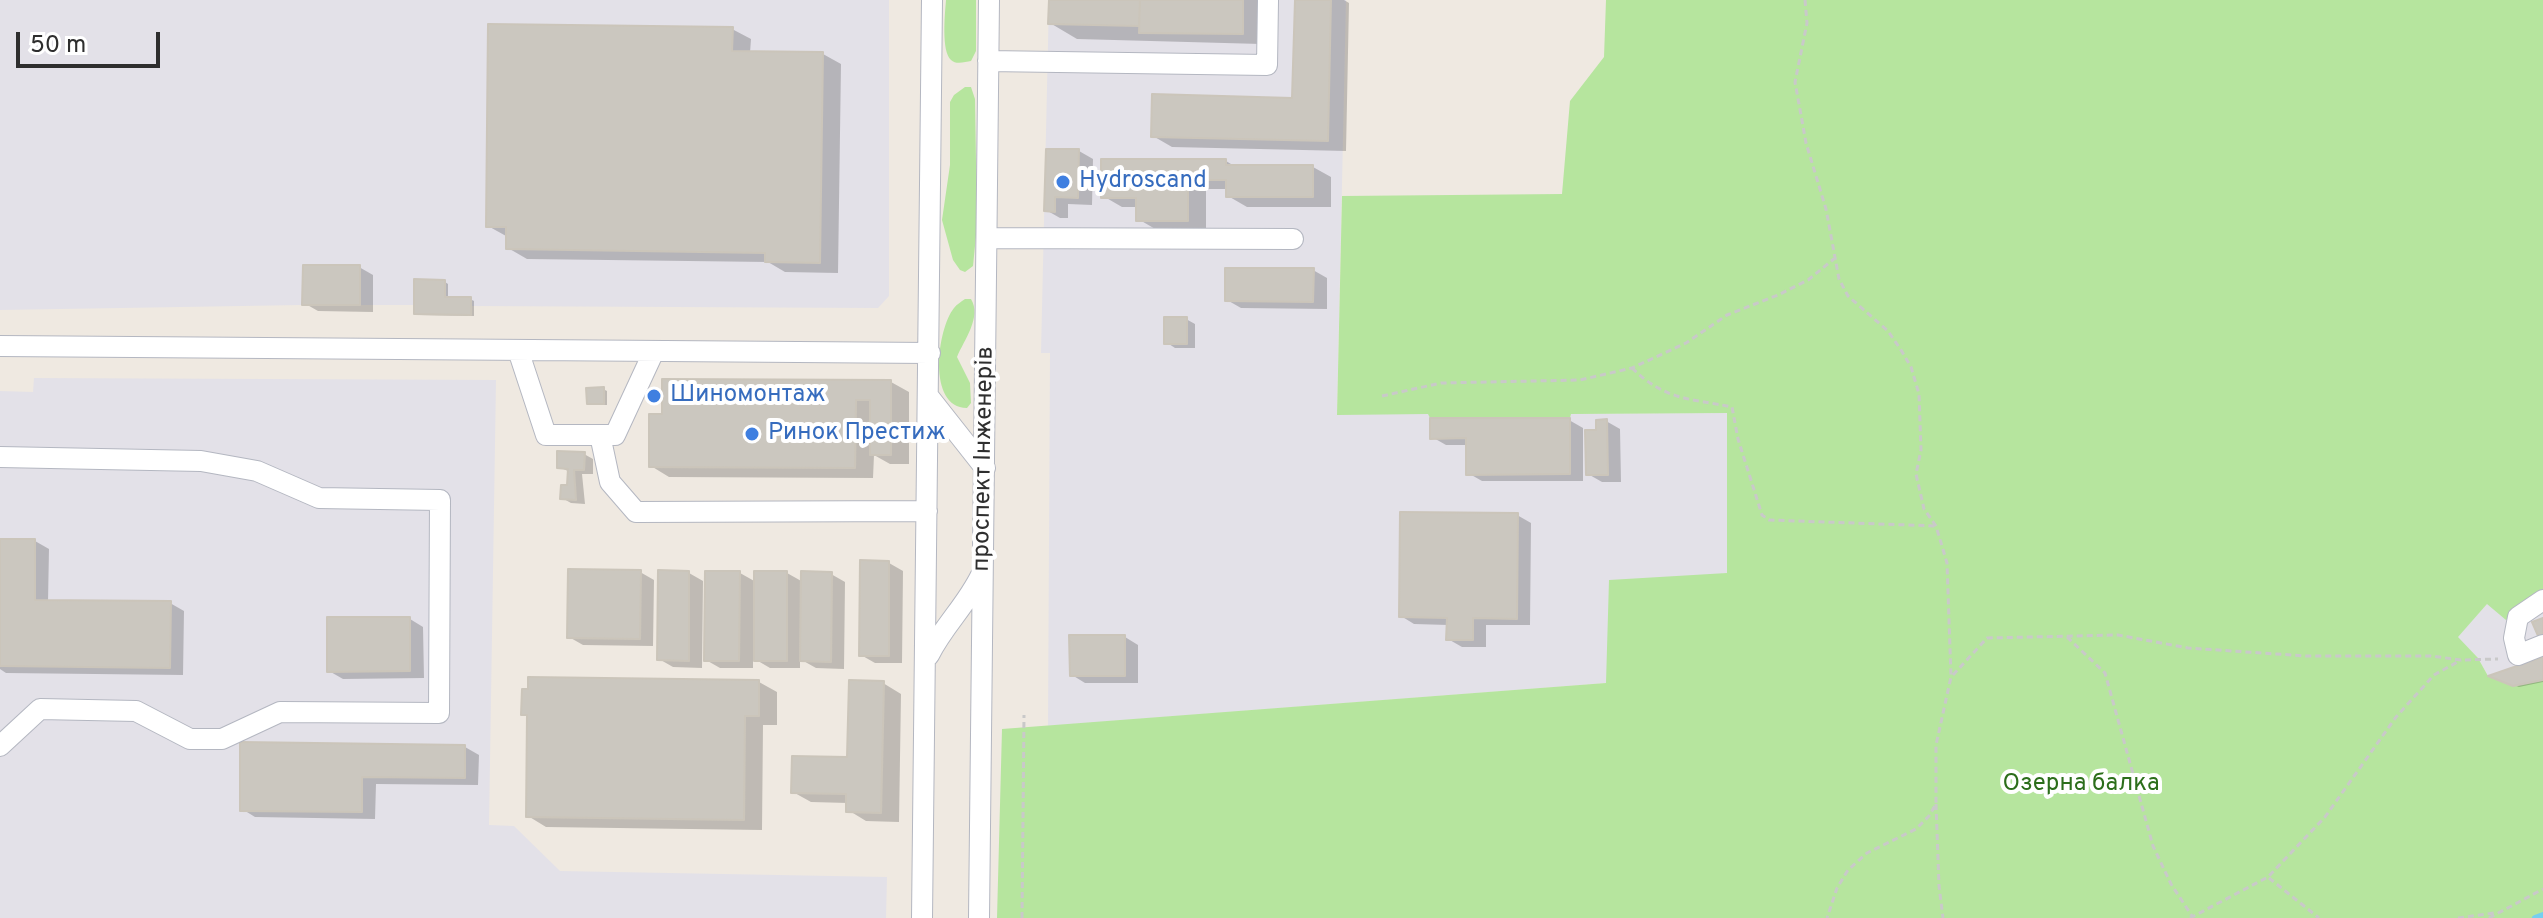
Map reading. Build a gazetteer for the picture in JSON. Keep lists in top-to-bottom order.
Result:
{
  "streets": {
    "street": ["проспект Інженерів"]
  },
  "parks": ["Озерна балка"],
  "places": ["Hydroscand", "Шиномонтаж", "Ринок Престиж"],
  "scale_bar": "50 m"
}
